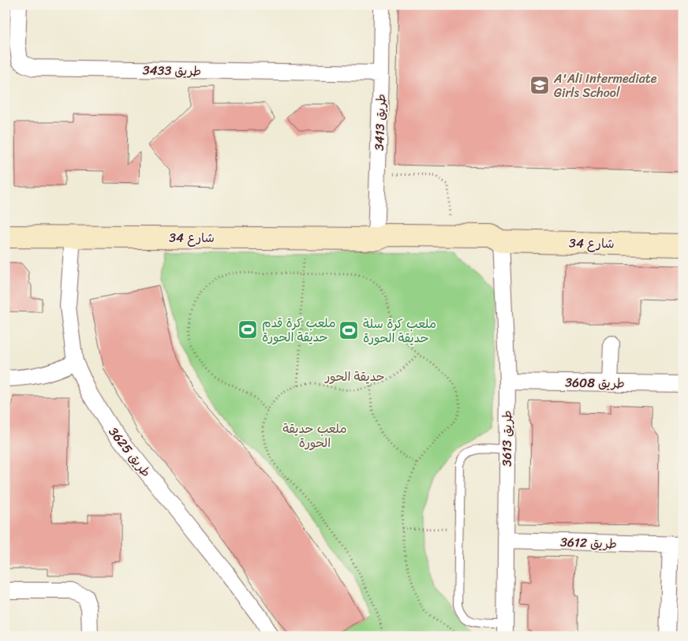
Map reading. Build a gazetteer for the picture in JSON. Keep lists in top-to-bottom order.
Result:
{
  "streets": {
    "street": [
      "طريق 3433",
      "طريق 3413",
      "شارع 34",
      "طريق 3608",
      "طريق 3613",
      "طريق 3625",
      "طريق 3612"
    ]
  },
  "crossings": [
    ["طريق 3433", "طريق 3413"],
    ["طريق 3413", "شارع 34"],
    ["شارع 34", "طريق 3613"],
    ["شارع 34", "طريق 3625"],
    ["طريق 3608", "طريق 3613"],
    ["طريق 3613", "طريق 3612"]
  ],
  "parks": ["حديقة الحور", "ملعب حديقة الحورة"],
  "places": {
    "school or university": ["A'Ali Intermediate Girls School"],
    "sports": ["ملعب كرة قدم حديقة الحورة", "ملعب كرة سلة حديقة الحورة"]
  }
}
